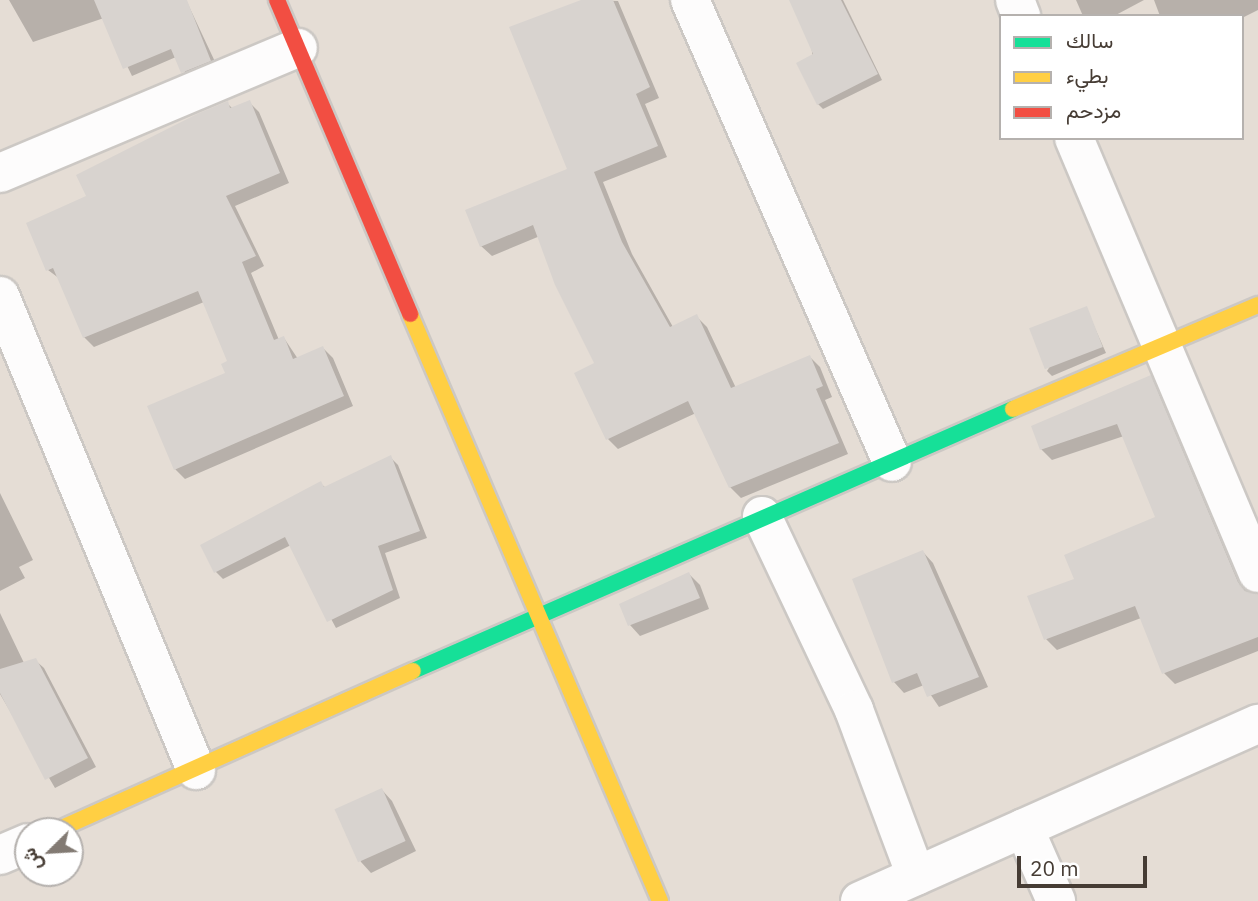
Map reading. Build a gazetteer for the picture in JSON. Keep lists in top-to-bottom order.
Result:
{
  "legend": ["سالك", "بطيء", "مزدحم"],
  "scale_bar": "20 m",
  "north": "bottom left"
}
